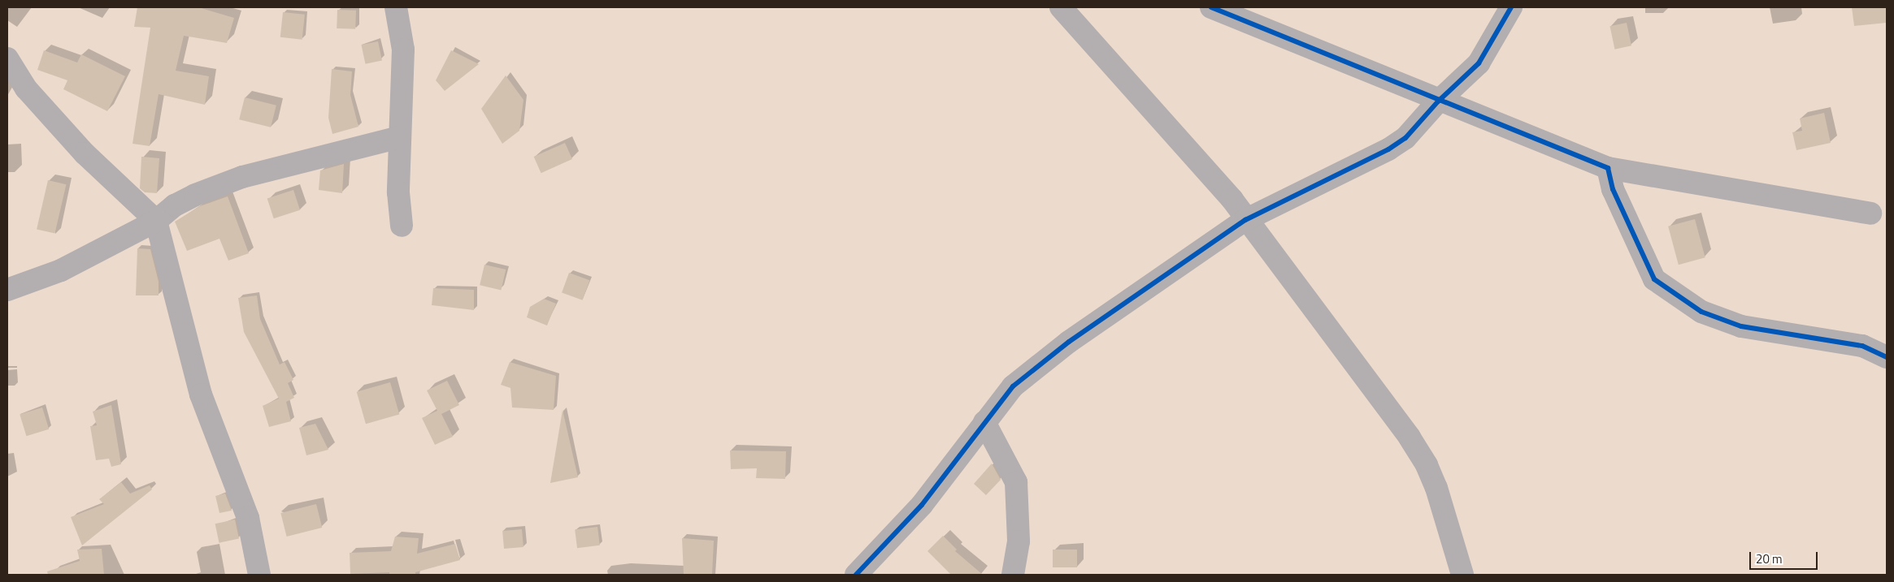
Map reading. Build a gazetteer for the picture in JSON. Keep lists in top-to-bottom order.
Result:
{
  "scale_bar": "20 m"
}
